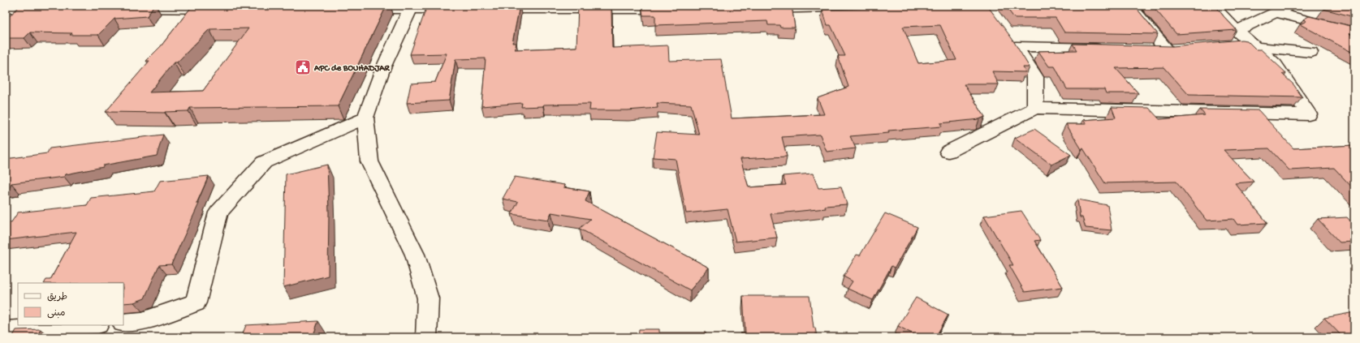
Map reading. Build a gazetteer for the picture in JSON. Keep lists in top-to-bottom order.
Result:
{
  "places": {
    "public building": ["APC de BOUHADJAR"]
  },
  "legend": ["طريق", "مبنى"]
}
